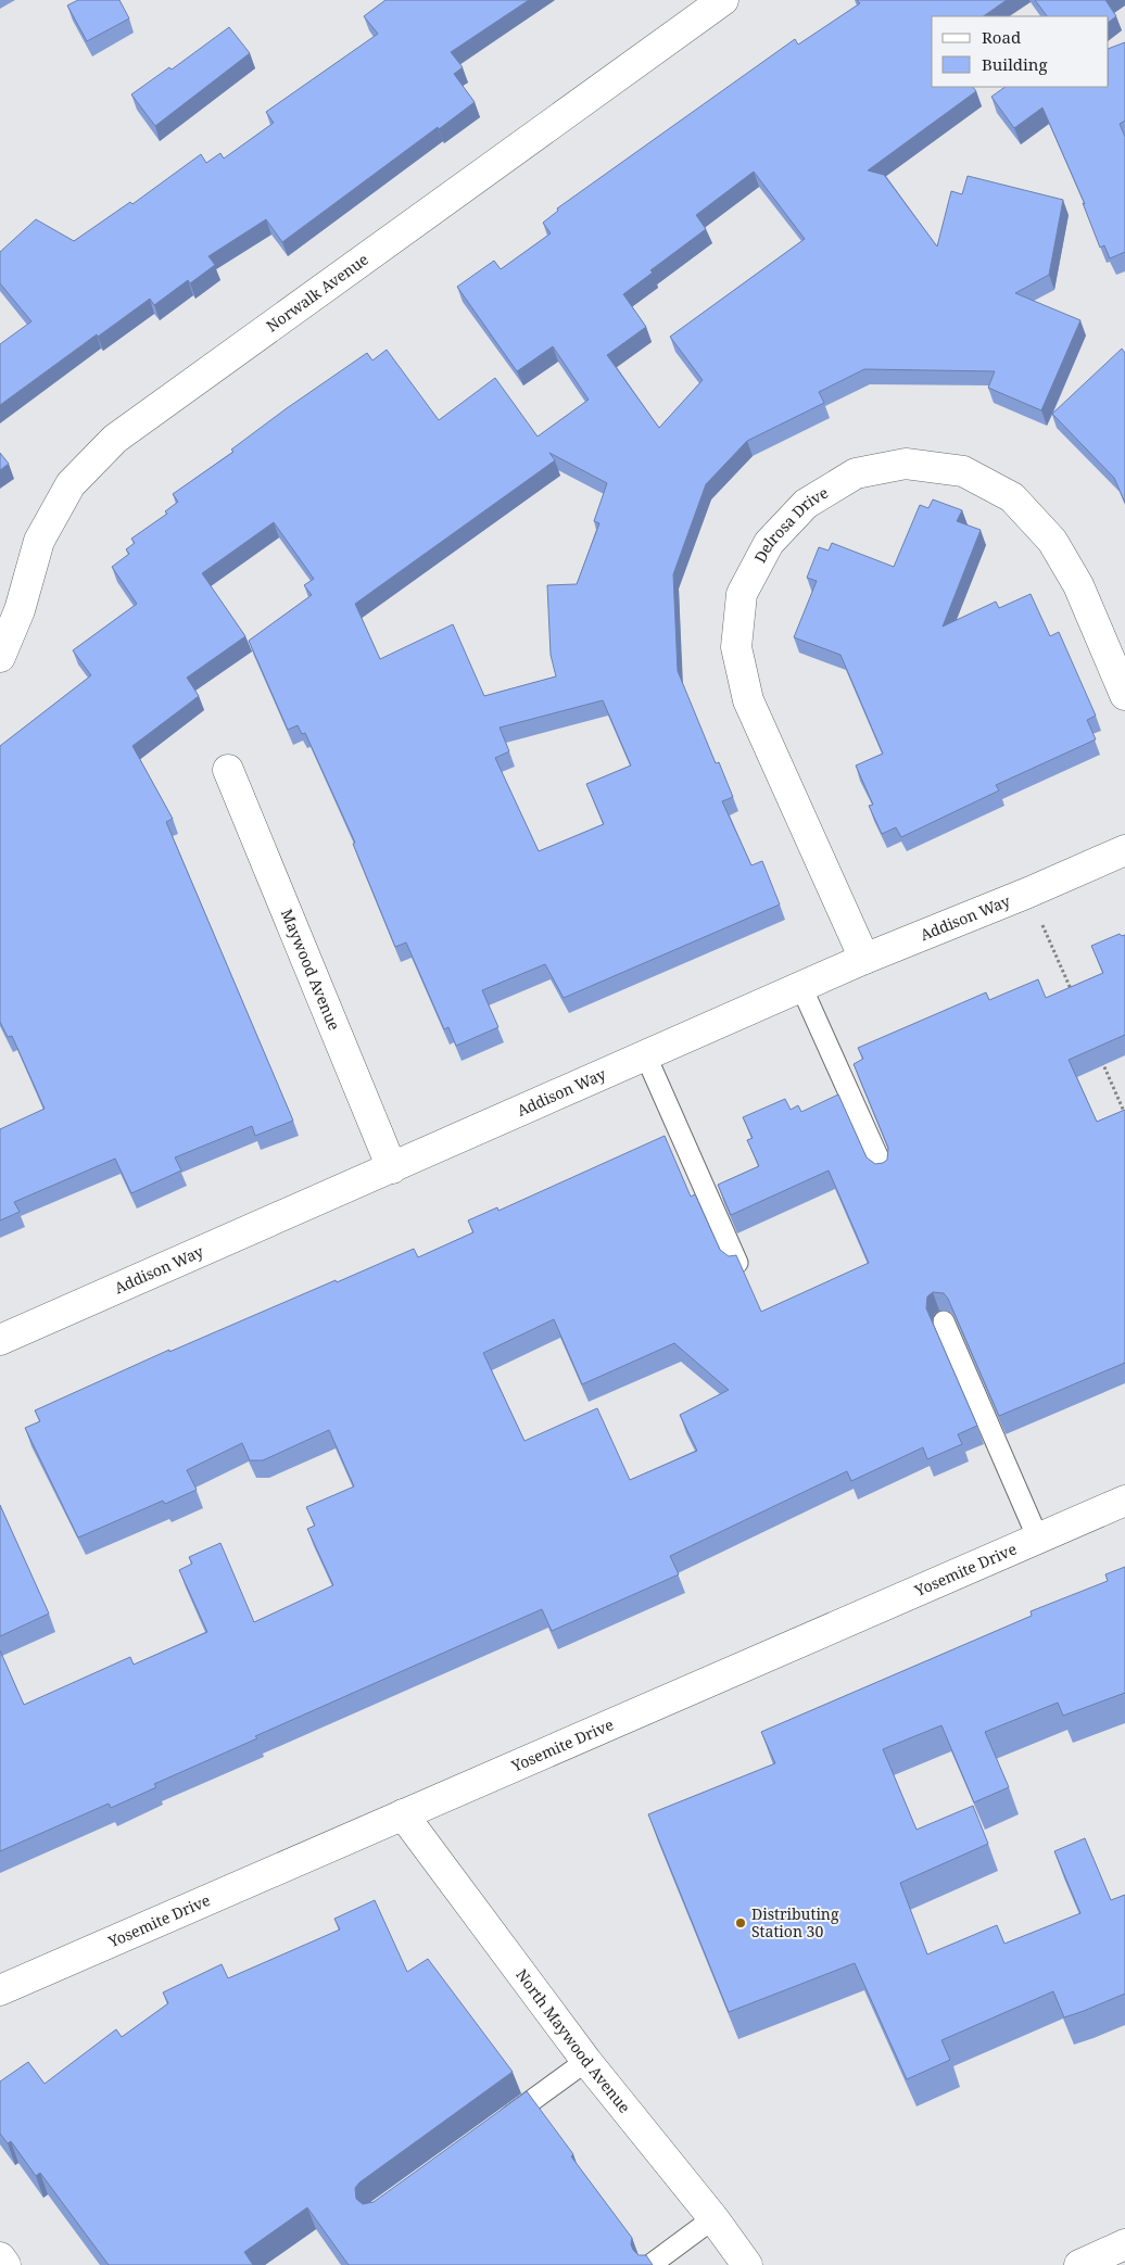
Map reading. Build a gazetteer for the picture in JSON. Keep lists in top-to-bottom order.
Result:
{
  "streets": {
    "street": [
      "Norwalk Avenue",
      "Delrosa Drive",
      "Addison Way",
      "Maywood Avenue",
      "Yosemite Drive",
      "North Maywood Avenue"
    ]
  },
  "crossings": [
    ["Delrosa Drive", "Addison Way"],
    ["Addison Way", "Maywood Avenue"],
    ["Yosemite Drive", "North Maywood Avenue"]
  ],
  "places": ["Distributing Station 30"],
  "legend": ["Road", "Building"]
}
